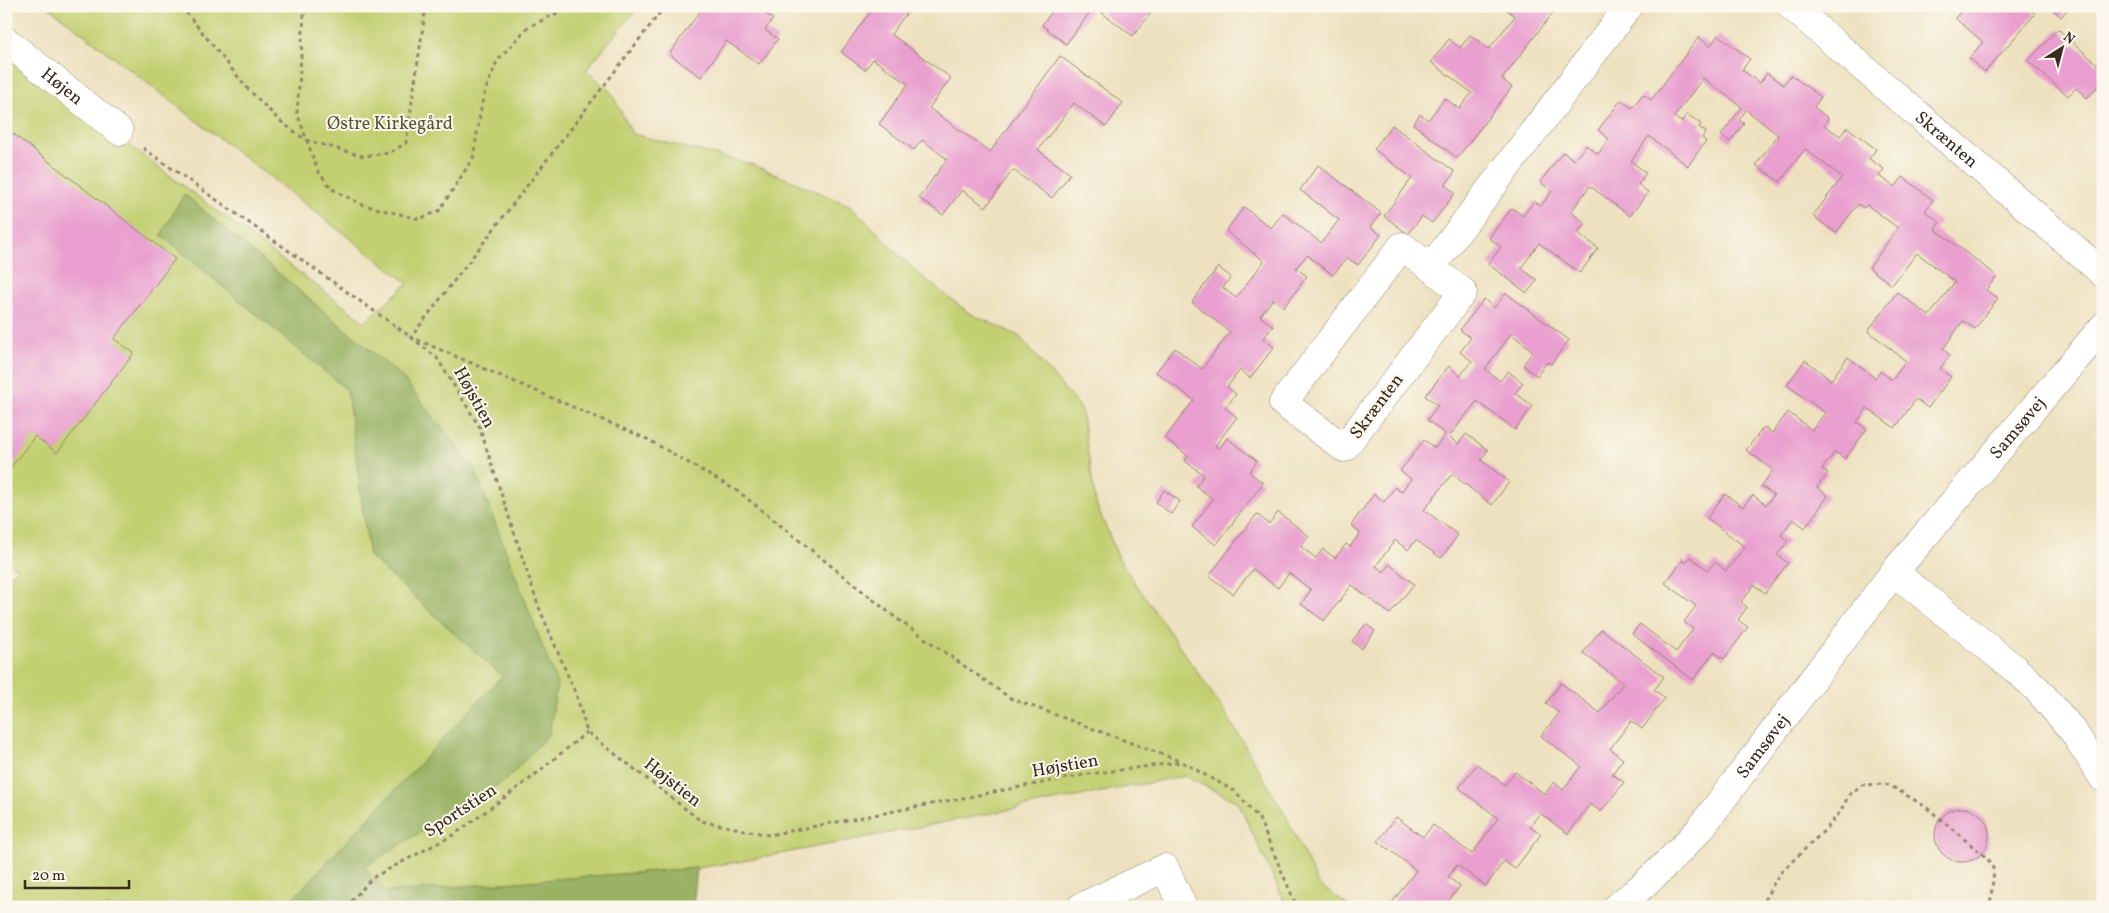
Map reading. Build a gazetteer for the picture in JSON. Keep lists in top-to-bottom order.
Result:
{
  "streets": {
    "street": ["Højen", "Skrænten", "Samsøvej"],
    "path": ["Højstien", "Sportstien"]
  },
  "crossings": [
    ["Højen", "Højstien"],
    ["Højstien", "Sportstien"]
  ],
  "parks": ["Østre Kirkegård"],
  "scale_bar": "20 m",
  "north": "top right"
}
